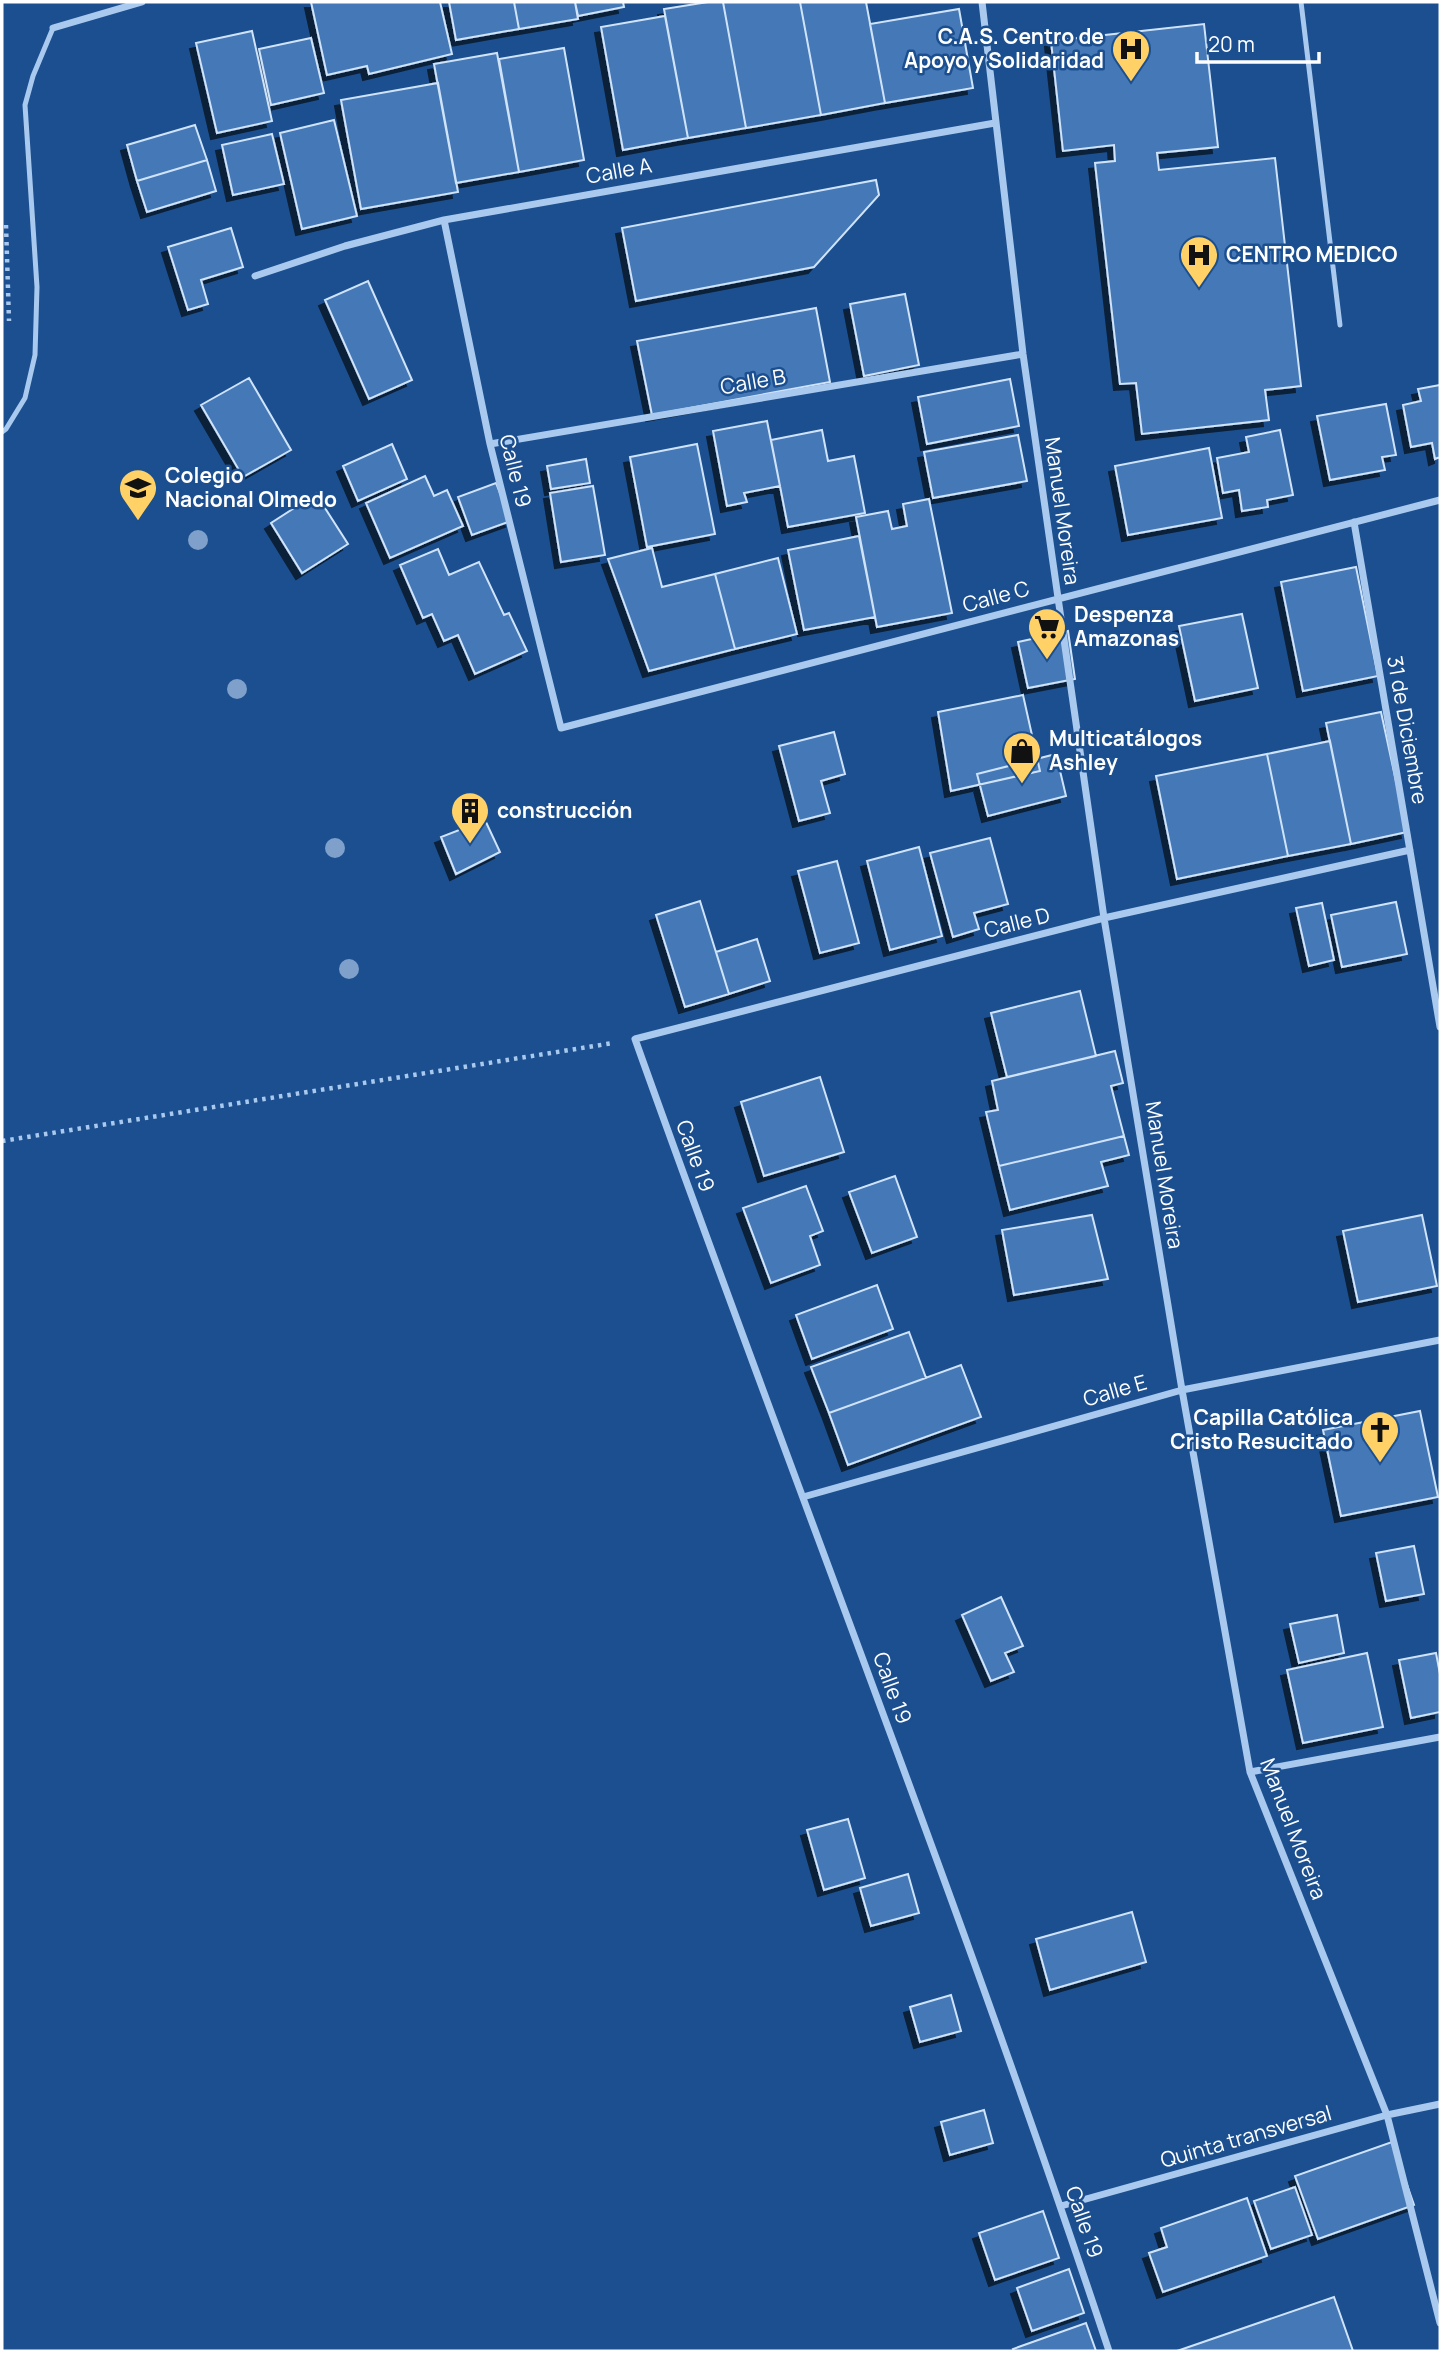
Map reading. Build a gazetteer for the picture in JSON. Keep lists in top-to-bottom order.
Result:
{
  "streets": {
    "street": [
      "Calle A",
      "Calle B",
      "Calle 19",
      "Manuel Moreira",
      "Calle C",
      "31 de Diciembre",
      "Calle D",
      "Calle E",
      "Quinta transversal"
    ]
  },
  "crossings": [
    ["Calle A", "Calle 19"],
    ["Calle A", "Manuel Moreira"],
    ["Calle B", "Calle 19"],
    ["Calle B", "Manuel Moreira"],
    ["Calle 19", "Calle C"],
    ["Calle 19", "Calle D"],
    ["Calle 19", "Calle E"],
    ["Calle 19", "Quinta transversal"],
    ["Manuel Moreira", "Calle C"],
    ["Manuel Moreira", "Calle D"],
    ["Manuel Moreira", "Calle E"],
    ["Manuel Moreira", "Quinta transversal"],
    ["Calle C", "31 de Diciembre"],
    ["31 de Diciembre", "Calle D"]
  ],
  "places": {
    "hospital": ["C.A.S. Centro de Apoyo y Solidaridad", "CENTRO MEDICO"],
    "school or university": ["Colegio Nacional Olmedo"],
    "supermarket": ["Despenza Amazonas"],
    "shop": ["Multicatálogos Ashley"],
    "building": ["construcción"],
    "church": ["Capilla Católica Cristo Resucitado"]
  },
  "scale_bar": "20 m"
}
